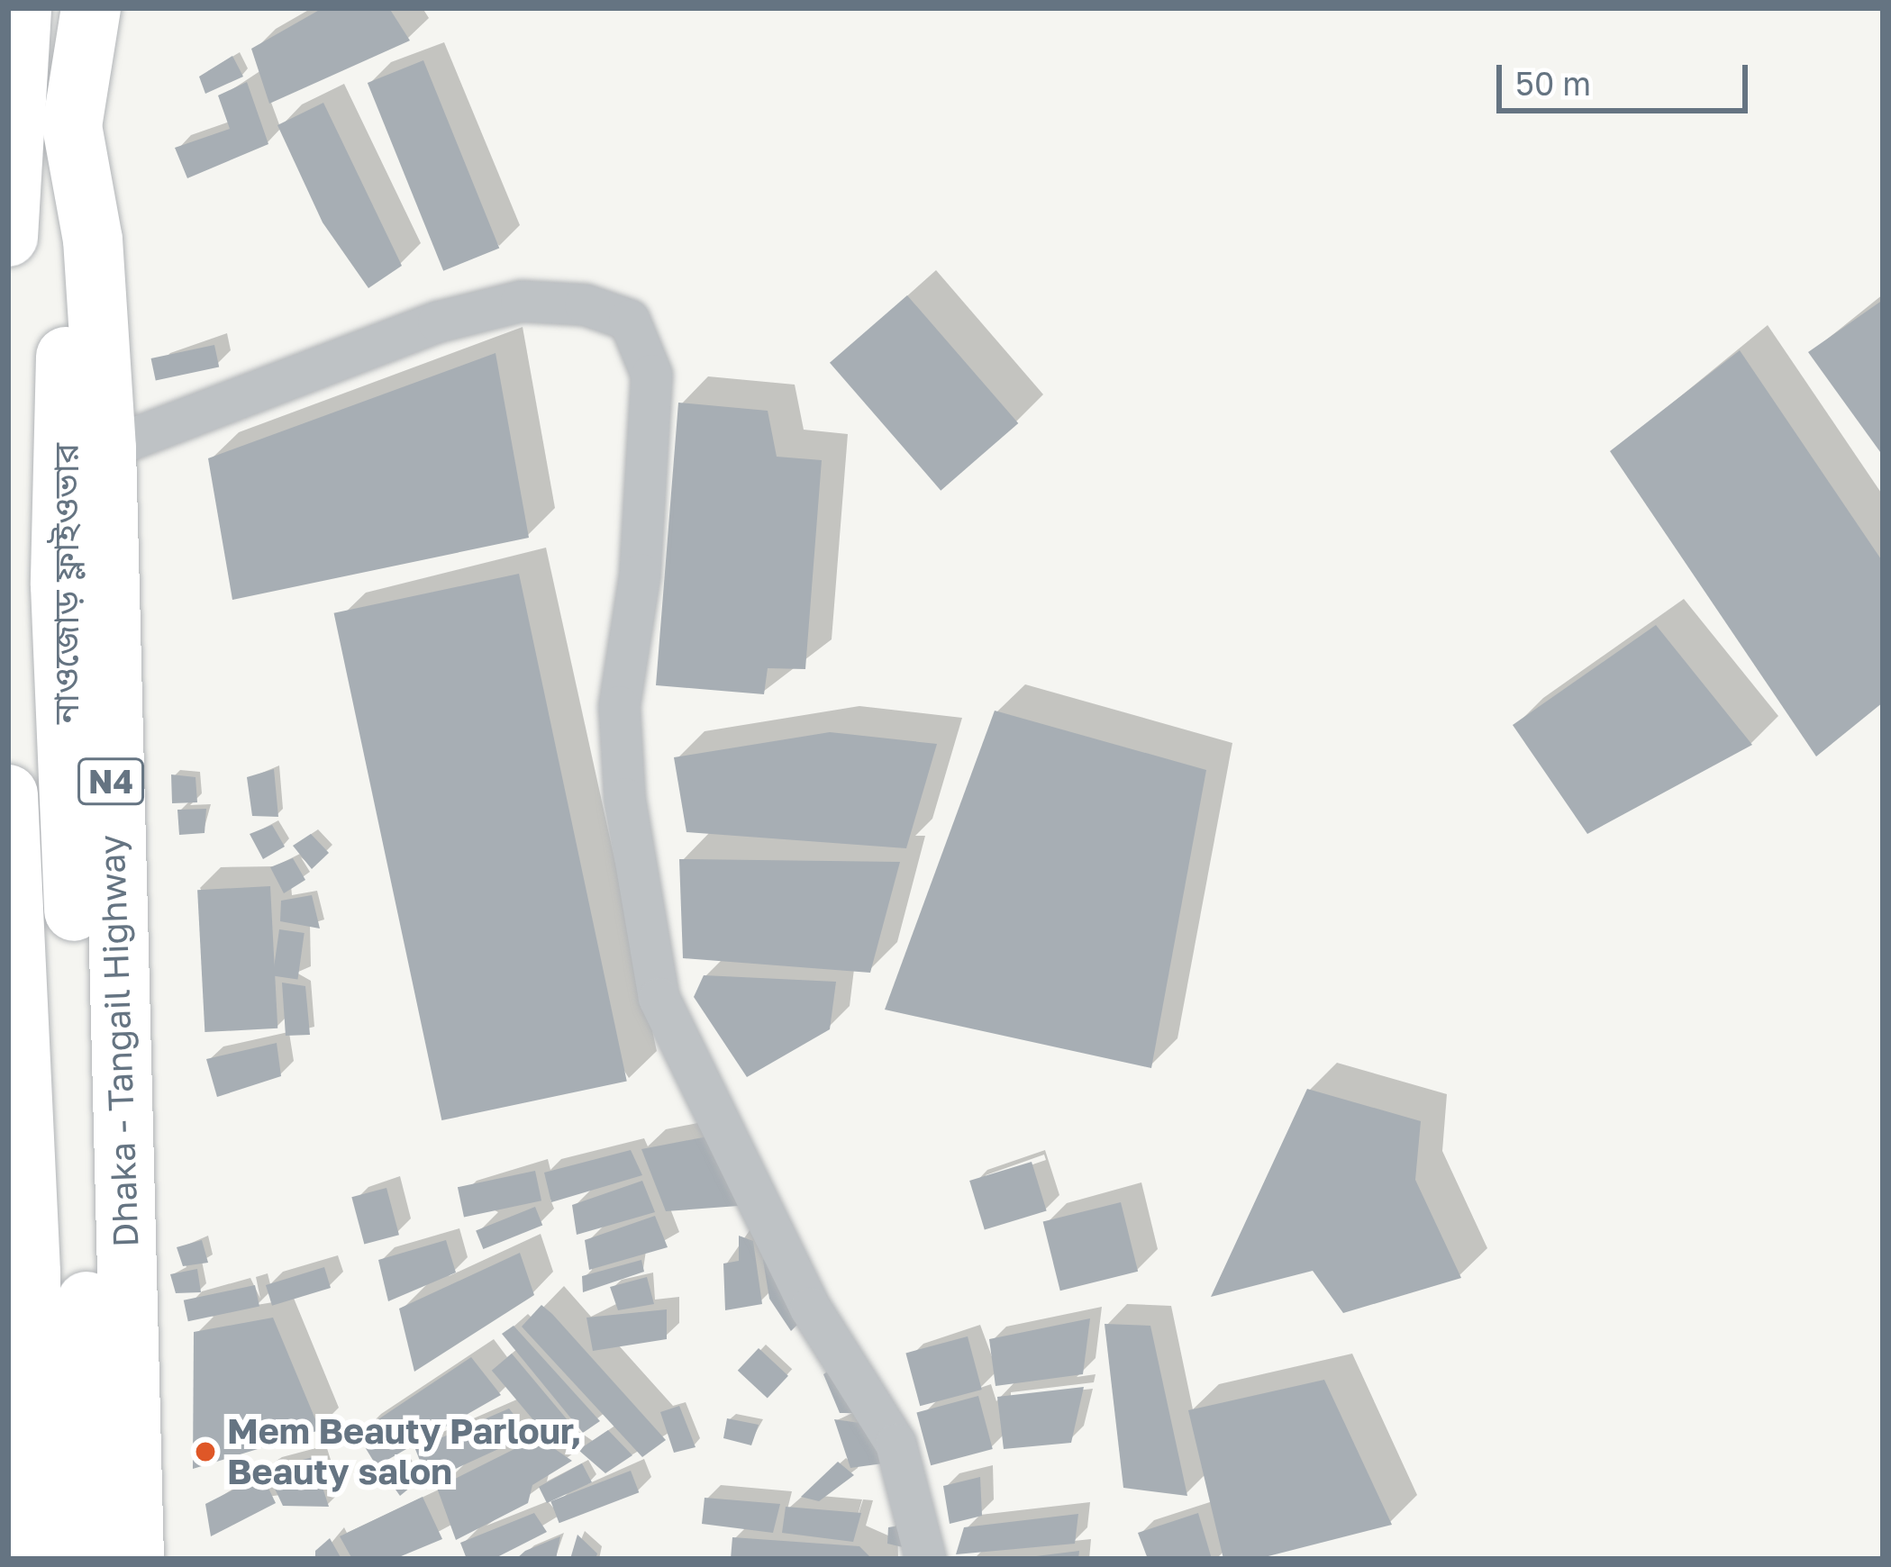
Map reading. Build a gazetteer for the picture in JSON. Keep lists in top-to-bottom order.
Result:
{
  "streets": {
    "highway": ["নাওজোড় ফ্লাইওভার", "N4", "Dhaka - Tangail Highway"]
  },
  "crossings": [
    ["নাওজোড় ফ্লাইওভার", "Dhaka - Tangail Highway"]
  ],
  "places": ["Mem Beauty Parlour, Beauty salon"],
  "scale_bar": "50 m"
}
